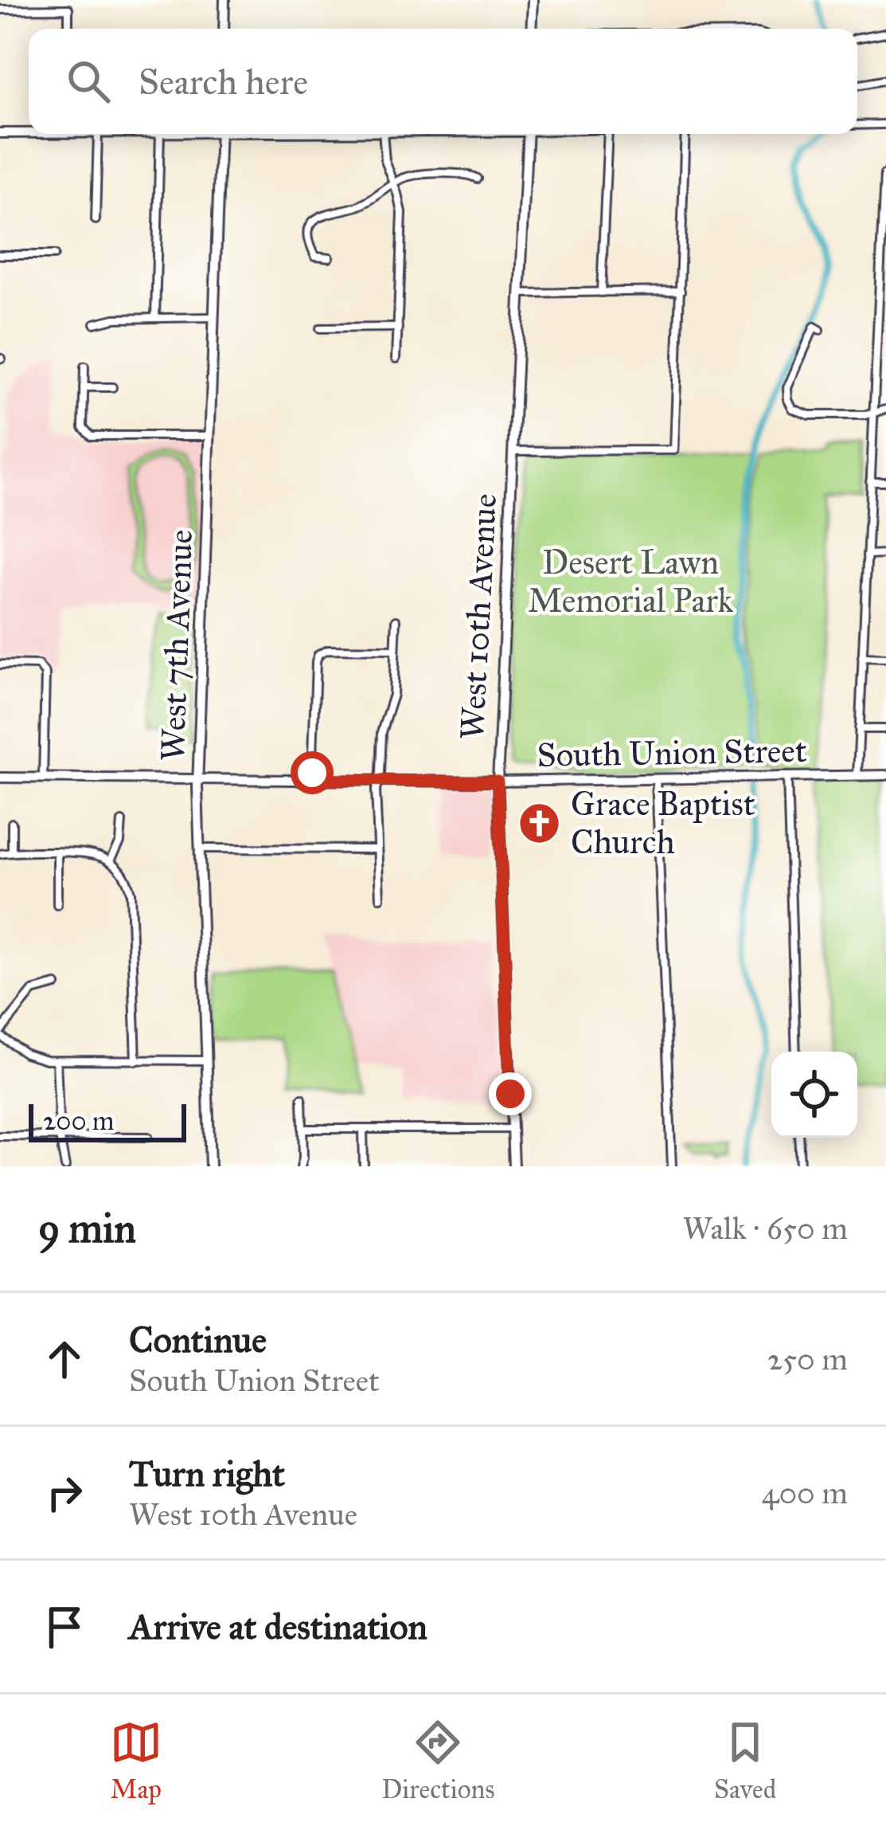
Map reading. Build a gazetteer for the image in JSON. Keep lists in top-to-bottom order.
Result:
{
  "streets": {
    "main road": ["West 10th Avenue", "West 7th Avenue", "South Union Street"]
  },
  "crossings": [
    ["West 10th Avenue", "South Union Street"],
    ["West 7th Avenue", "South Union Street"]
  ],
  "parks": ["Desert Lawn Memorial Park"],
  "places": {
    "church": ["Grace Baptist Church"]
  },
  "scale_bar": "200 m",
  "page": {
    "search": "Search here",
    "scale": "200 m",
    "heading": ["9 min", "Walk · 650 m"],
    "list": [
      ["Continue", "South Union Street", "250 m"],
      ["Turn right", "West 10th Avenue", "400 m"],
      "Arrive at destination"
    ],
    "nav": ["Map", "Directions", "Saved"]
  }
}
